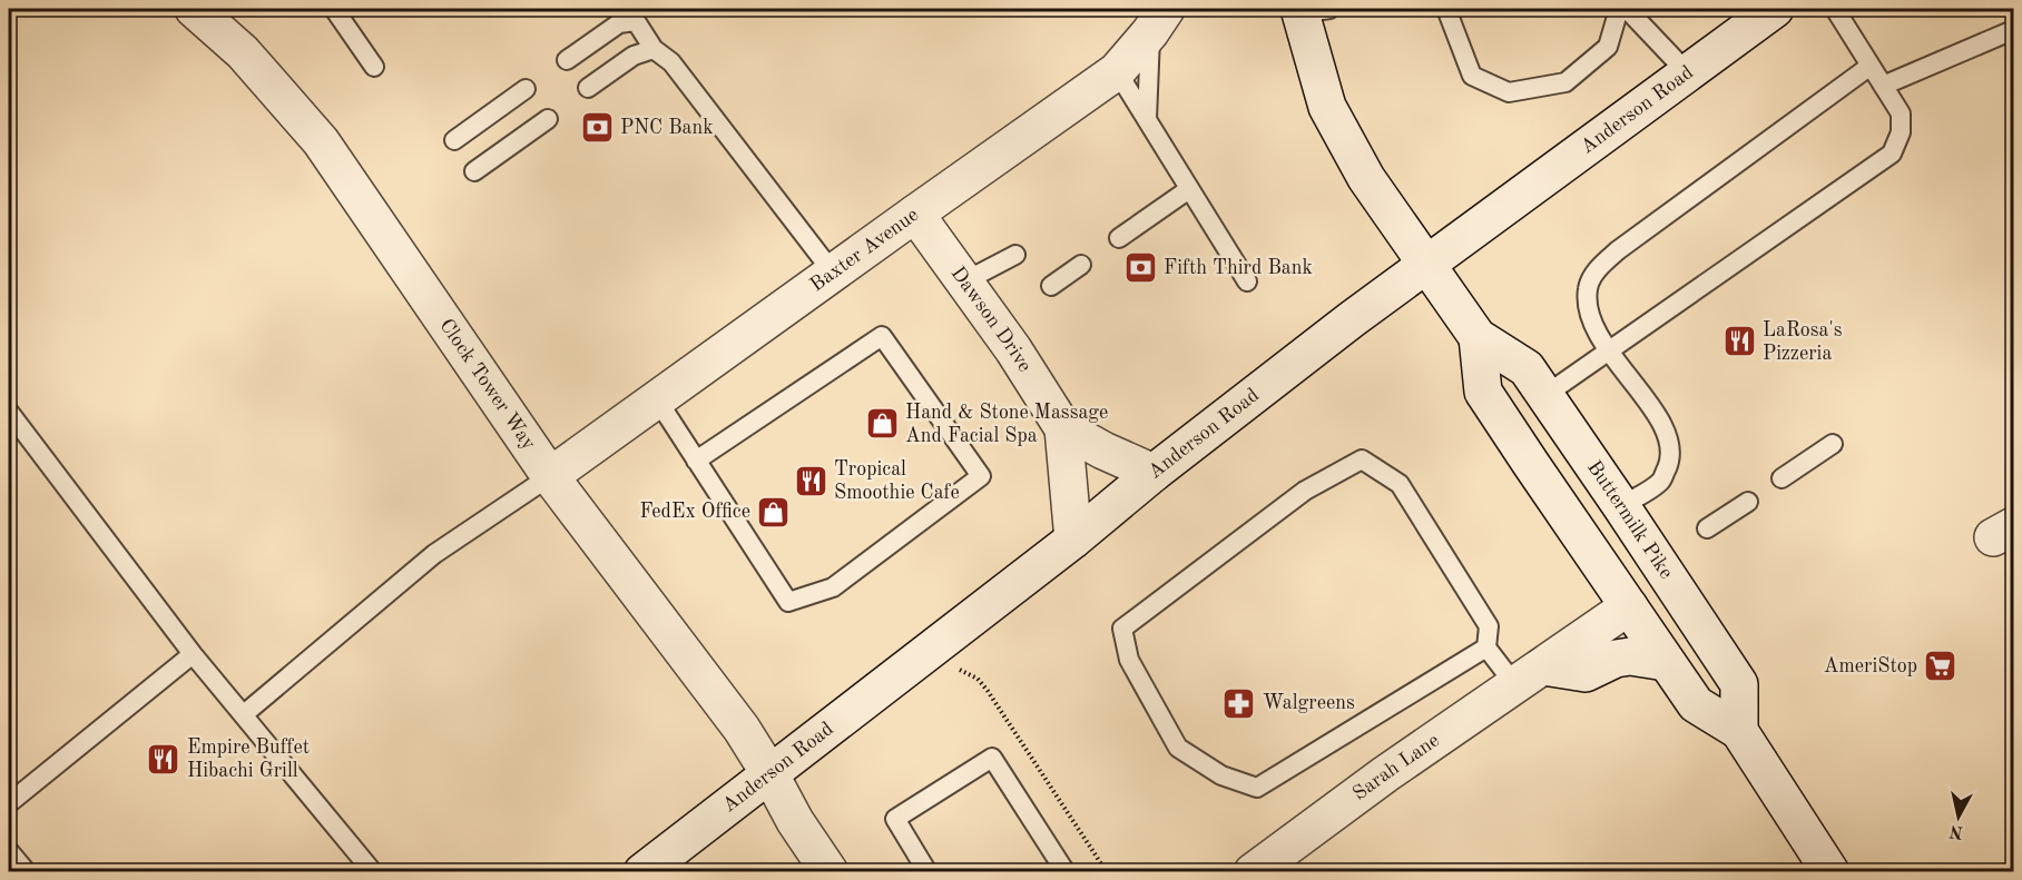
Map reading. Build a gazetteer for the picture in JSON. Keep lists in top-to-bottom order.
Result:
{
  "streets": {
    "street": [
      "Anderson Road",
      "Baxter Avenue",
      "Dawson Drive",
      "Clock Tower Way",
      "Buttermilk Pike",
      "Sarah Lane"
    ]
  },
  "crossings": [
    ["Anderson Road", "Dawson Drive"],
    ["Anderson Road", "Clock Tower Way"],
    ["Anderson Road", "Buttermilk Pike"],
    ["Baxter Avenue", "Dawson Drive"],
    ["Baxter Avenue", "Clock Tower Way"],
    ["Buttermilk Pike", "Sarah Lane"]
  ],
  "places": {
    "bank": ["PNC Bank", "Fifth Third Bank"],
    "restaurant": ["LaRosa's Pizzeria", "Tropical Smoothie Cafe", "Empire Buffet Hibachi Grill"],
    "shop": ["Hand & Stone Massage And Facial Spa", "FedEx Office"],
    "supermarket": ["AmeriStop"],
    "pharmacy": ["Walgreens"]
  },
  "north": "bottom"
}
